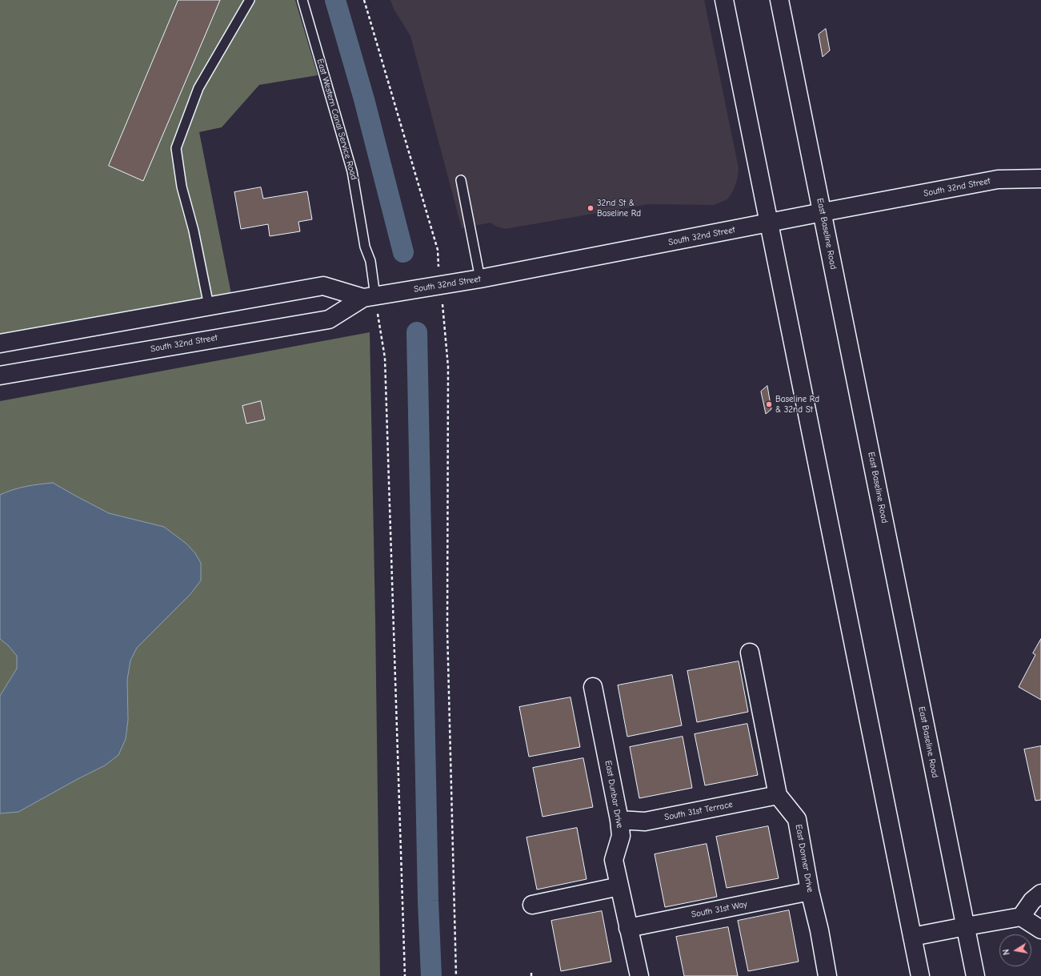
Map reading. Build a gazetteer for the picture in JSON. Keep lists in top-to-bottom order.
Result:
{
  "streets": {
    "main road": [
      "South 32nd Street",
      "East Baseline Road",
      "East Dunbar Drive",
      "South 31st Terrace",
      "East Donner Drive",
      "South 31st Way"
    ],
    "lane": ["East Western Canal Service Road"]
  },
  "crossings": [
    ["East Western Canal Service Road", "South 32nd Street"],
    ["South 32nd Street", "East Baseline Road"],
    ["East Dunbar Drive", "South 31st Terrace"],
    ["East Dunbar Drive", "South 31st Way"],
    ["South 31st Terrace", "East Donner Drive"],
    ["East Donner Drive", "South 31st Way"]
  ],
  "places": ["32nd St & Baseline Rd", "Baseline Rd & 32nd St"],
  "north": "left"
}
